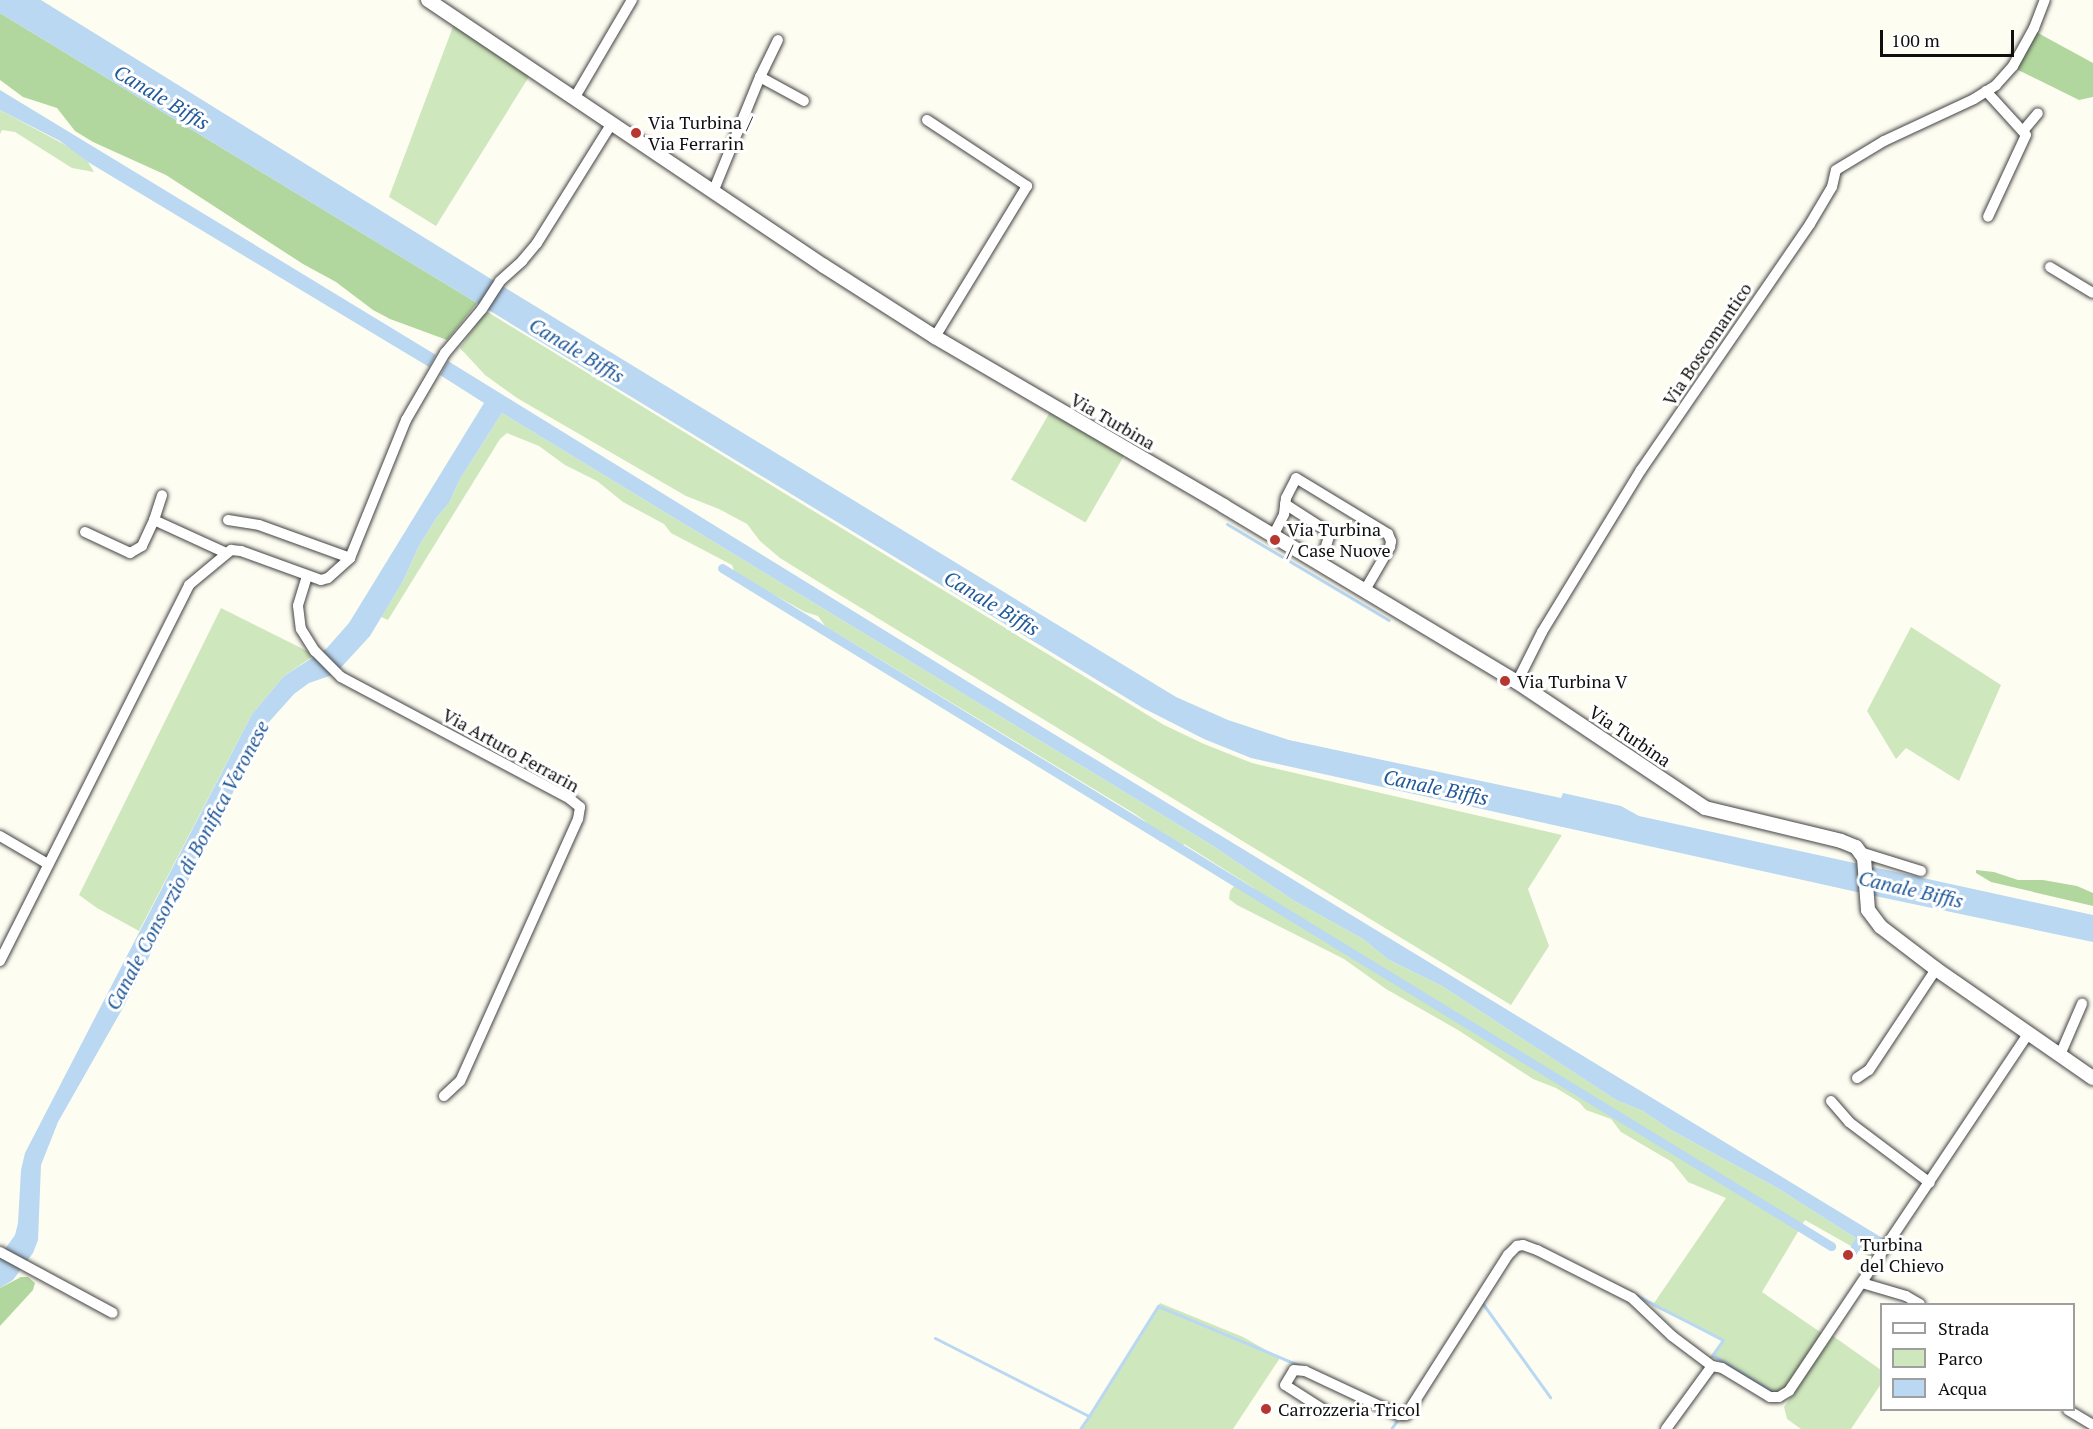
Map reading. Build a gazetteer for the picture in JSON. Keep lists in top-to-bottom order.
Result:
{
  "streets": {
    "street": ["Via Boscomantico", "Via Turbina", "Via Arturo Ferrarin"]
  },
  "crossings": [
    ["Via Boscomantico", "Via Turbina"]
  ],
  "water": ["Canale Biffis", "Canale Consorzio di Bonifica Veronese"],
  "places": [
    "Via Turbina / Via Ferrarin",
    "Via Turbina / Case Nuove",
    "Via Turbina V",
    "Turbina del Chievo",
    "Carrozzeria Tricol"
  ],
  "legend": ["Strada", "Parco", "Acqua"],
  "scale_bar": "100 m"
}
